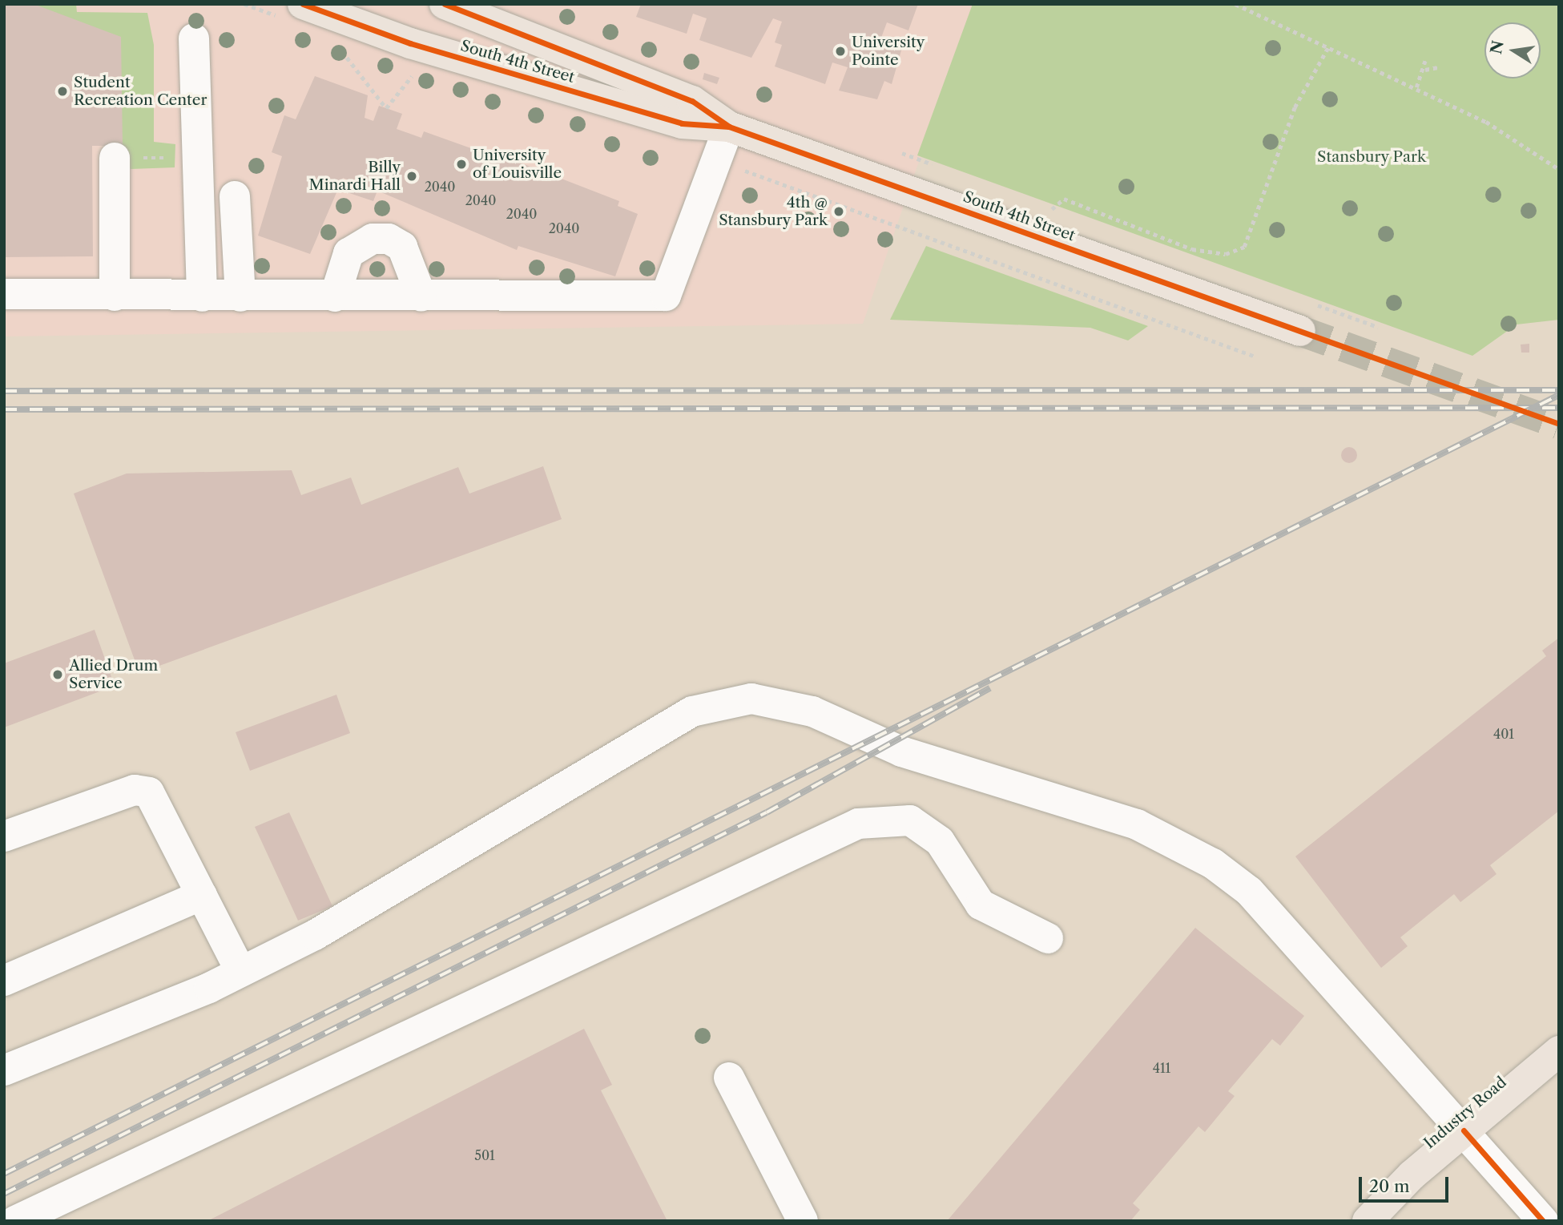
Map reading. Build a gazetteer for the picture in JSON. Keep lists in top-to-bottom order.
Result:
{
  "streets": {
    "main road": ["South 4th Street", "Industry Road"]
  },
  "parks": ["Stansbury Park"],
  "places": [
    "University Pointe",
    "Student Recreation Center",
    "University of Louisville",
    "Billy Minardi Hall",
    "4th @ Stansbury Park",
    "Allied Drum Service"
  ],
  "house_numbers": [
    "2040",
    "2040",
    "2040",
    "2040",
    "401",
    "411",
    "501"
  ],
  "scale_bar": "20 m",
  "north": "left"
}
